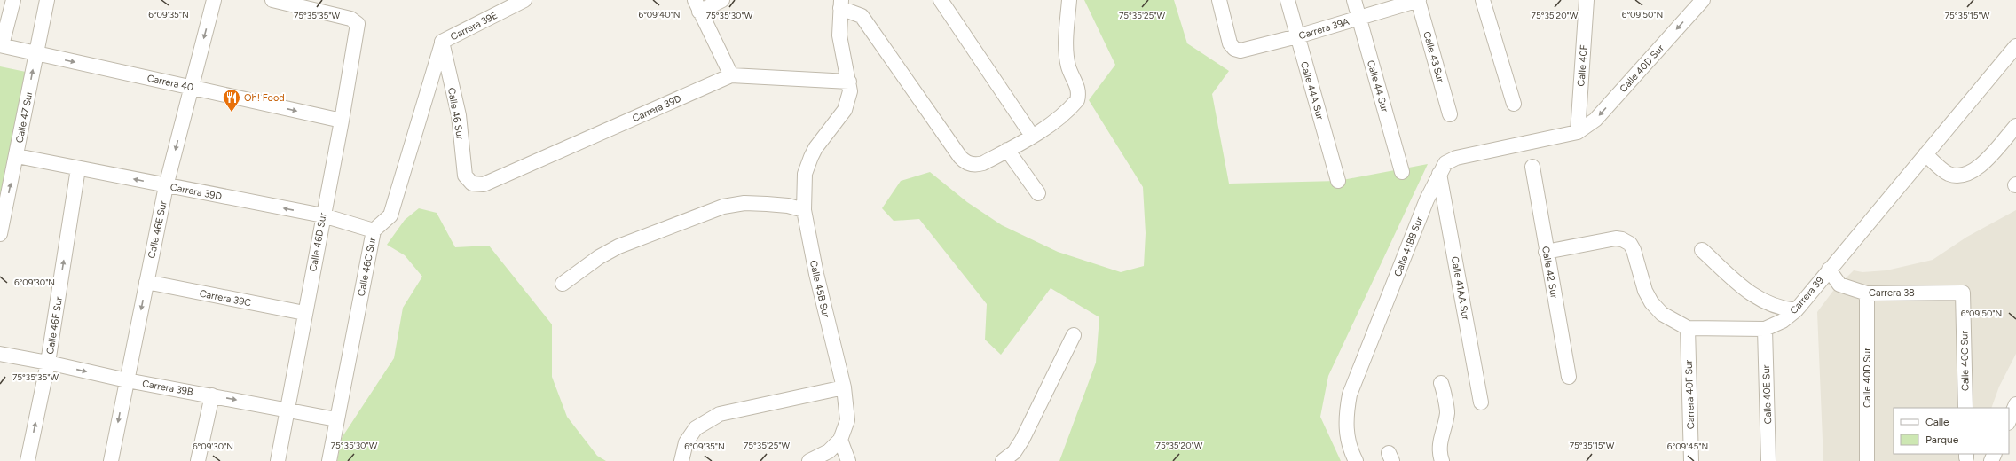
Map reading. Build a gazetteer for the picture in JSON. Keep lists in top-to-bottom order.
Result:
{
  "streets": {
    "street": [
      "Carrera 39E",
      "Carrera 39A",
      "Calle 43 Sur",
      "Calle 40F",
      "Calle 40D Sur",
      "Carrera 40",
      "Calle 44 Sur",
      "Calle 44A Sur",
      "Carrera 39D",
      "Calle 46 Sur",
      "Calle 47 Sur",
      "Calle 46E Sur",
      "Calle 46D Sur",
      "Calle 41BB Sur",
      "Calle 46C Sur",
      "Calle 42 Sur",
      "Calle 41AA Sur",
      "Calle 45B Sur",
      "Carrera 38",
      "Carrera 39",
      "Carrera 39C",
      "Calle 46F Sur",
      "Calle 40C Sur",
      "Carrera 39B",
      "Carrera 40F Sur",
      "Calle 40E Sur"
    ]
  },
  "crossings": [
    ["Carrera 39E", "Calle 46 Sur"],
    ["Carrera 39E", "Calle 46C Sur"],
    ["Carrera 39A", "Calle 43 Sur"],
    ["Carrera 39A", "Calle 44 Sur"],
    ["Carrera 39A", "Calle 44A Sur"],
    ["Calle 40F", "Calle 40D Sur"],
    ["Calle 40F", "Calle 41BB Sur"],
    ["Calle 40D Sur", "Calle 41BB Sur"],
    ["Calle 40D Sur", "Carrera 38"],
    ["Carrera 40", "Calle 47 Sur"],
    ["Carrera 40", "Calle 46E Sur"],
    ["Carrera 40", "Calle 46D Sur"],
    ["Carrera 39D", "Calle 46 Sur"],
    ["Carrera 39D", "Calle 47 Sur"],
    ["Carrera 39D", "Calle 46E Sur"],
    ["Carrera 39D", "Calle 46D Sur"],
    ["Carrera 39D", "Calle 46C Sur"],
    ["Carrera 39D", "Calle 45B Sur"],
    ["Carrera 39D", "Calle 46F Sur"],
    ["Calle 46 Sur", "Calle 46C Sur"],
    ["Calle 46E Sur", "Carrera 39C"],
    ["Calle 46E Sur", "Carrera 39B"],
    ["Calle 46D Sur", "Carrera 39C"],
    ["Calle 46D Sur", "Carrera 39B"],
    ["Calle 41BB Sur", "Calle 41AA Sur"],
    ["Calle 46C Sur", "Carrera 39B"],
    ["Calle 42 Sur", "Carrera 39"],
    ["Carrera 38", "Carrera 39"],
    ["Carrera 38", "Calle 40C Sur"],
    ["Carrera 39", "Carrera 40F Sur"],
    ["Carrera 39", "Calle 40E Sur"],
    ["Calle 46F Sur", "Carrera 39B"]
  ],
  "one_way": [
    "Calle 40D Sur",
    "Carrera 40",
    "Calle 47 Sur",
    "Calle 46E Sur",
    "Calle 46F Sur",
    "Carrera 39B"
  ],
  "places": {
    "restaurant": ["Oh! Food"]
  },
  "legend": ["Calle", "Parque"],
  "coordinates": [
    "6°09'35\"N",
    "6°09'40\"N",
    "6°09'50\"N",
    "75°35'35\"W",
    "75°35'30\"W",
    "75°35'25\"W",
    "75°35'20\"W",
    "75°35'15\"W",
    "6°09'30\"N",
    "6°09'45\"N"
  ]
}
